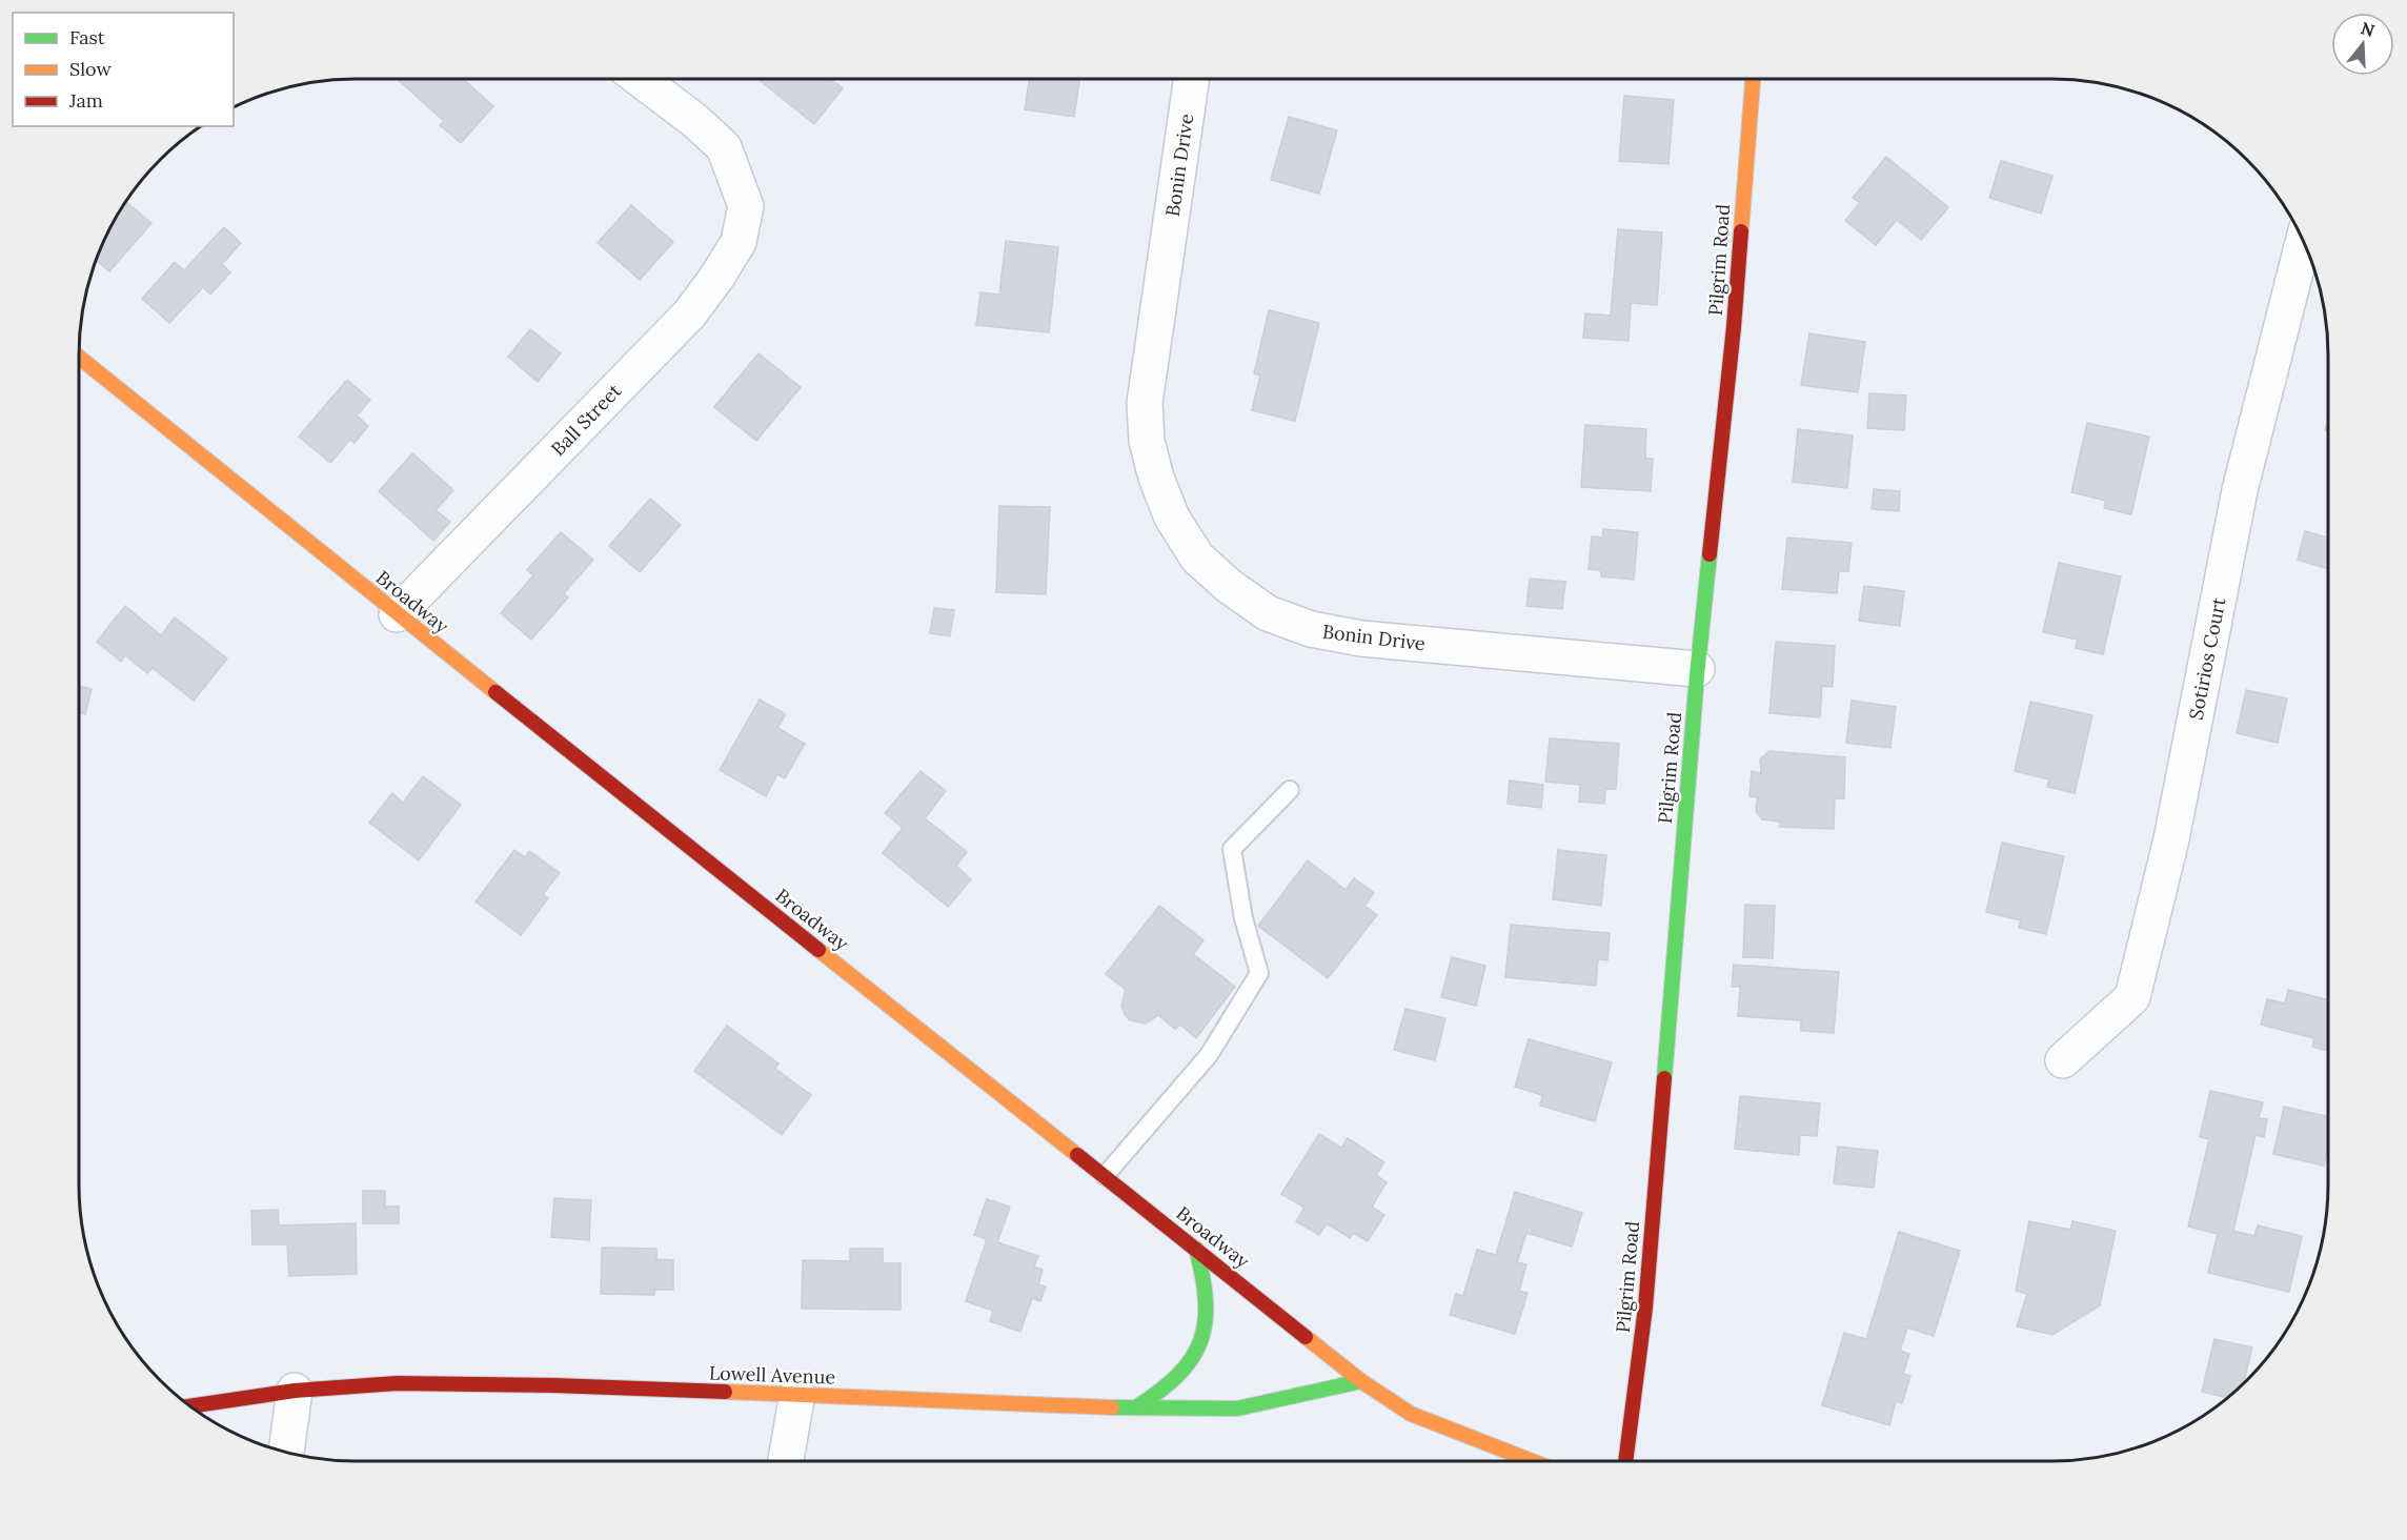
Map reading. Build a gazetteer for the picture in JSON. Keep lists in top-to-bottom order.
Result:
{
  "streets": {
    "main road": ["Pilgrim Road", "Broadway", "Lowell Avenue"],
    "street": ["Bonin Drive", "Ball Street", "Sotirios Court"]
  },
  "crossings": [
    ["Bonin Drive", "Pilgrim Road"],
    ["Ball Street", "Broadway"],
    ["Broadway", "Lowell Avenue"]
  ],
  "legend": ["Fast", "Slow", "Jam"],
  "north": "top"
}
